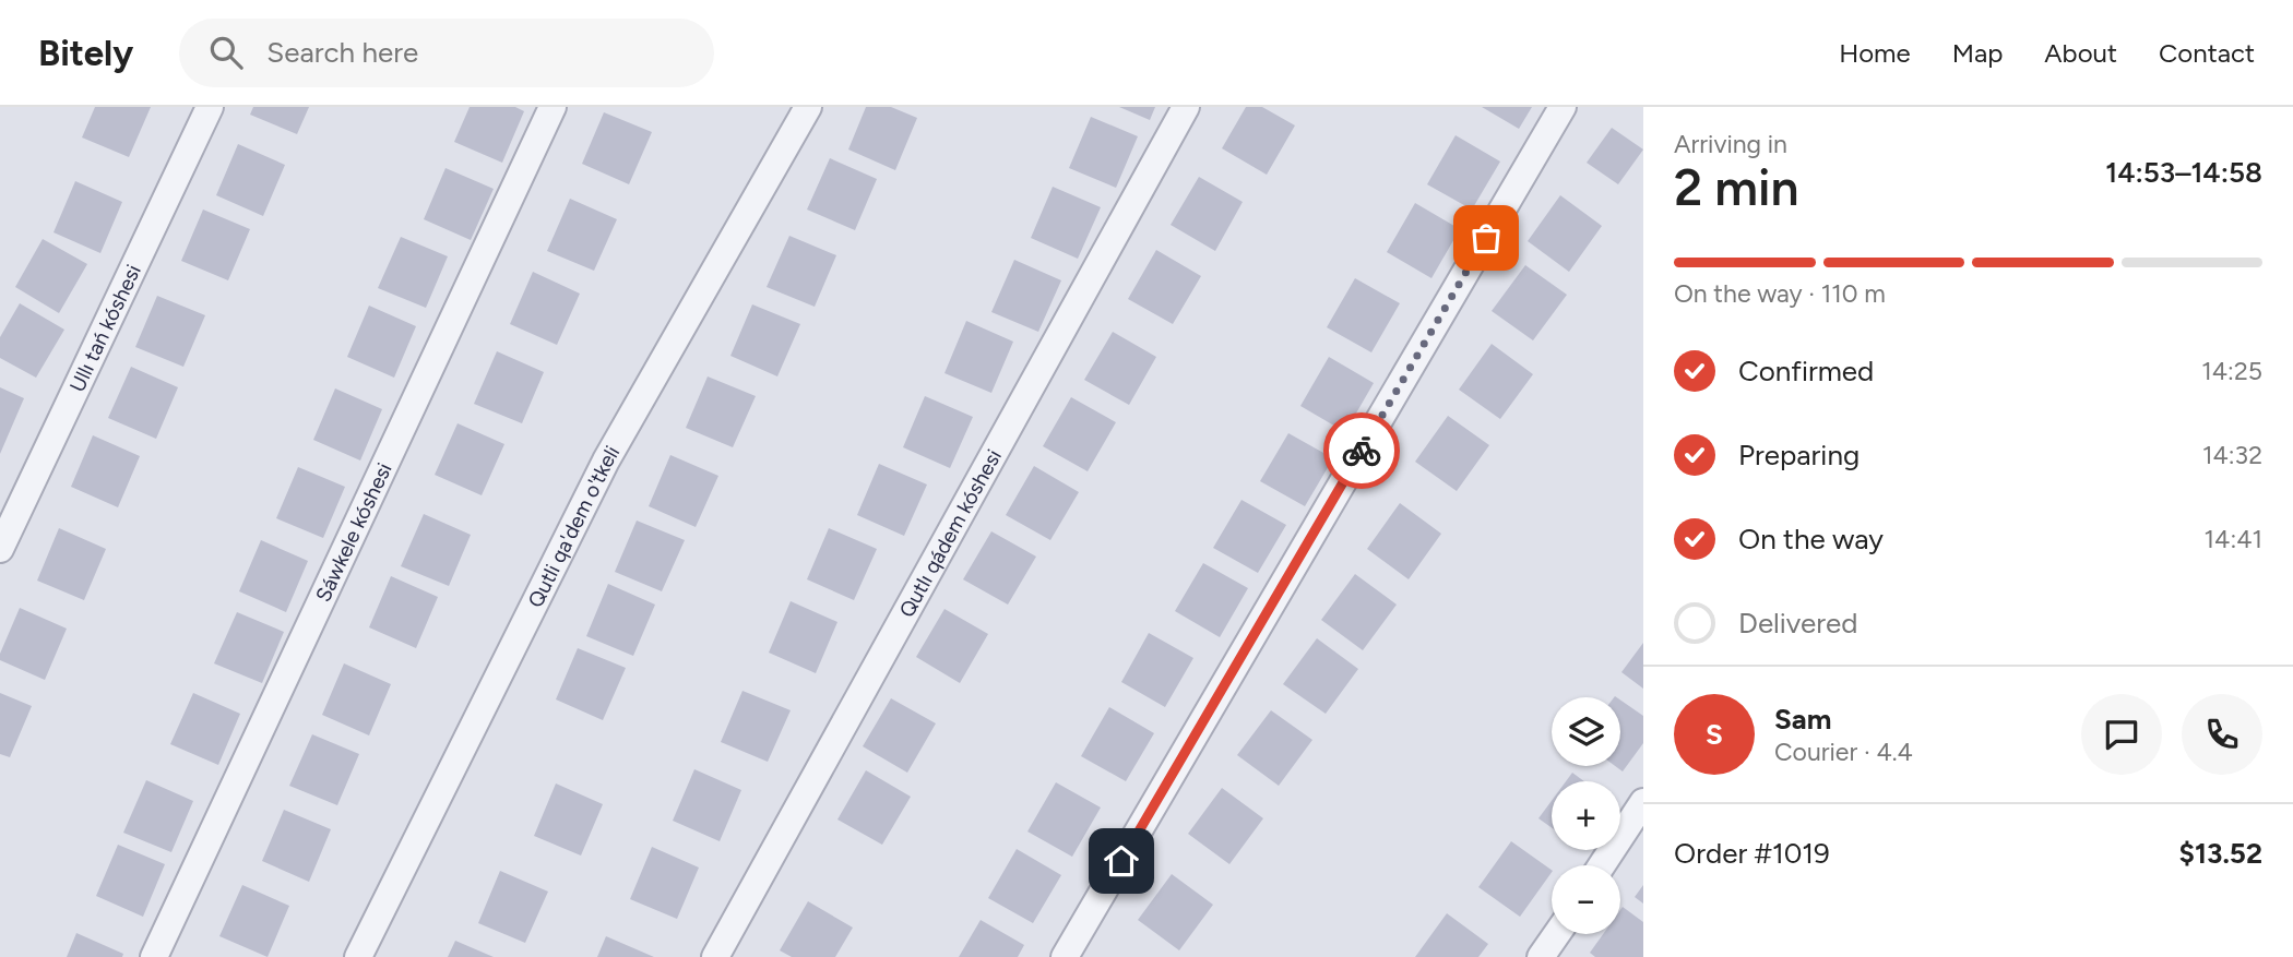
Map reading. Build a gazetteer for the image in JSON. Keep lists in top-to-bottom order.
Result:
{
  "streets": {
    "street": [
      "Ullı tań kóshesi",
      "Qutli qa'dem o'tkeli",
      "Sáwkele kóshesi",
      "Qutlı qádem kóshesi"
    ]
  },
  "page": {
    "header": "Bitely",
    "search": "Search here",
    "nav": [
      "Home",
      "Map",
      "About",
      "Contact"
    ],
    "heading": ["2 min", "Arriving in", "14:53–14:58"],
    "panel": [
      "Sam",
      "Courier · 4.4",
      "Order #1019",
      "$13.52"
    ],
    "bar": "On the way · 110 m",
    "list": [
      ["Confirmed", "14:25"],
      ["Preparing", "14:32"],
      ["On the way", "14:41"],
      "Delivered"
    ],
    "round": "S",
    "map_buttons": ["+", "−"]
  }
}
